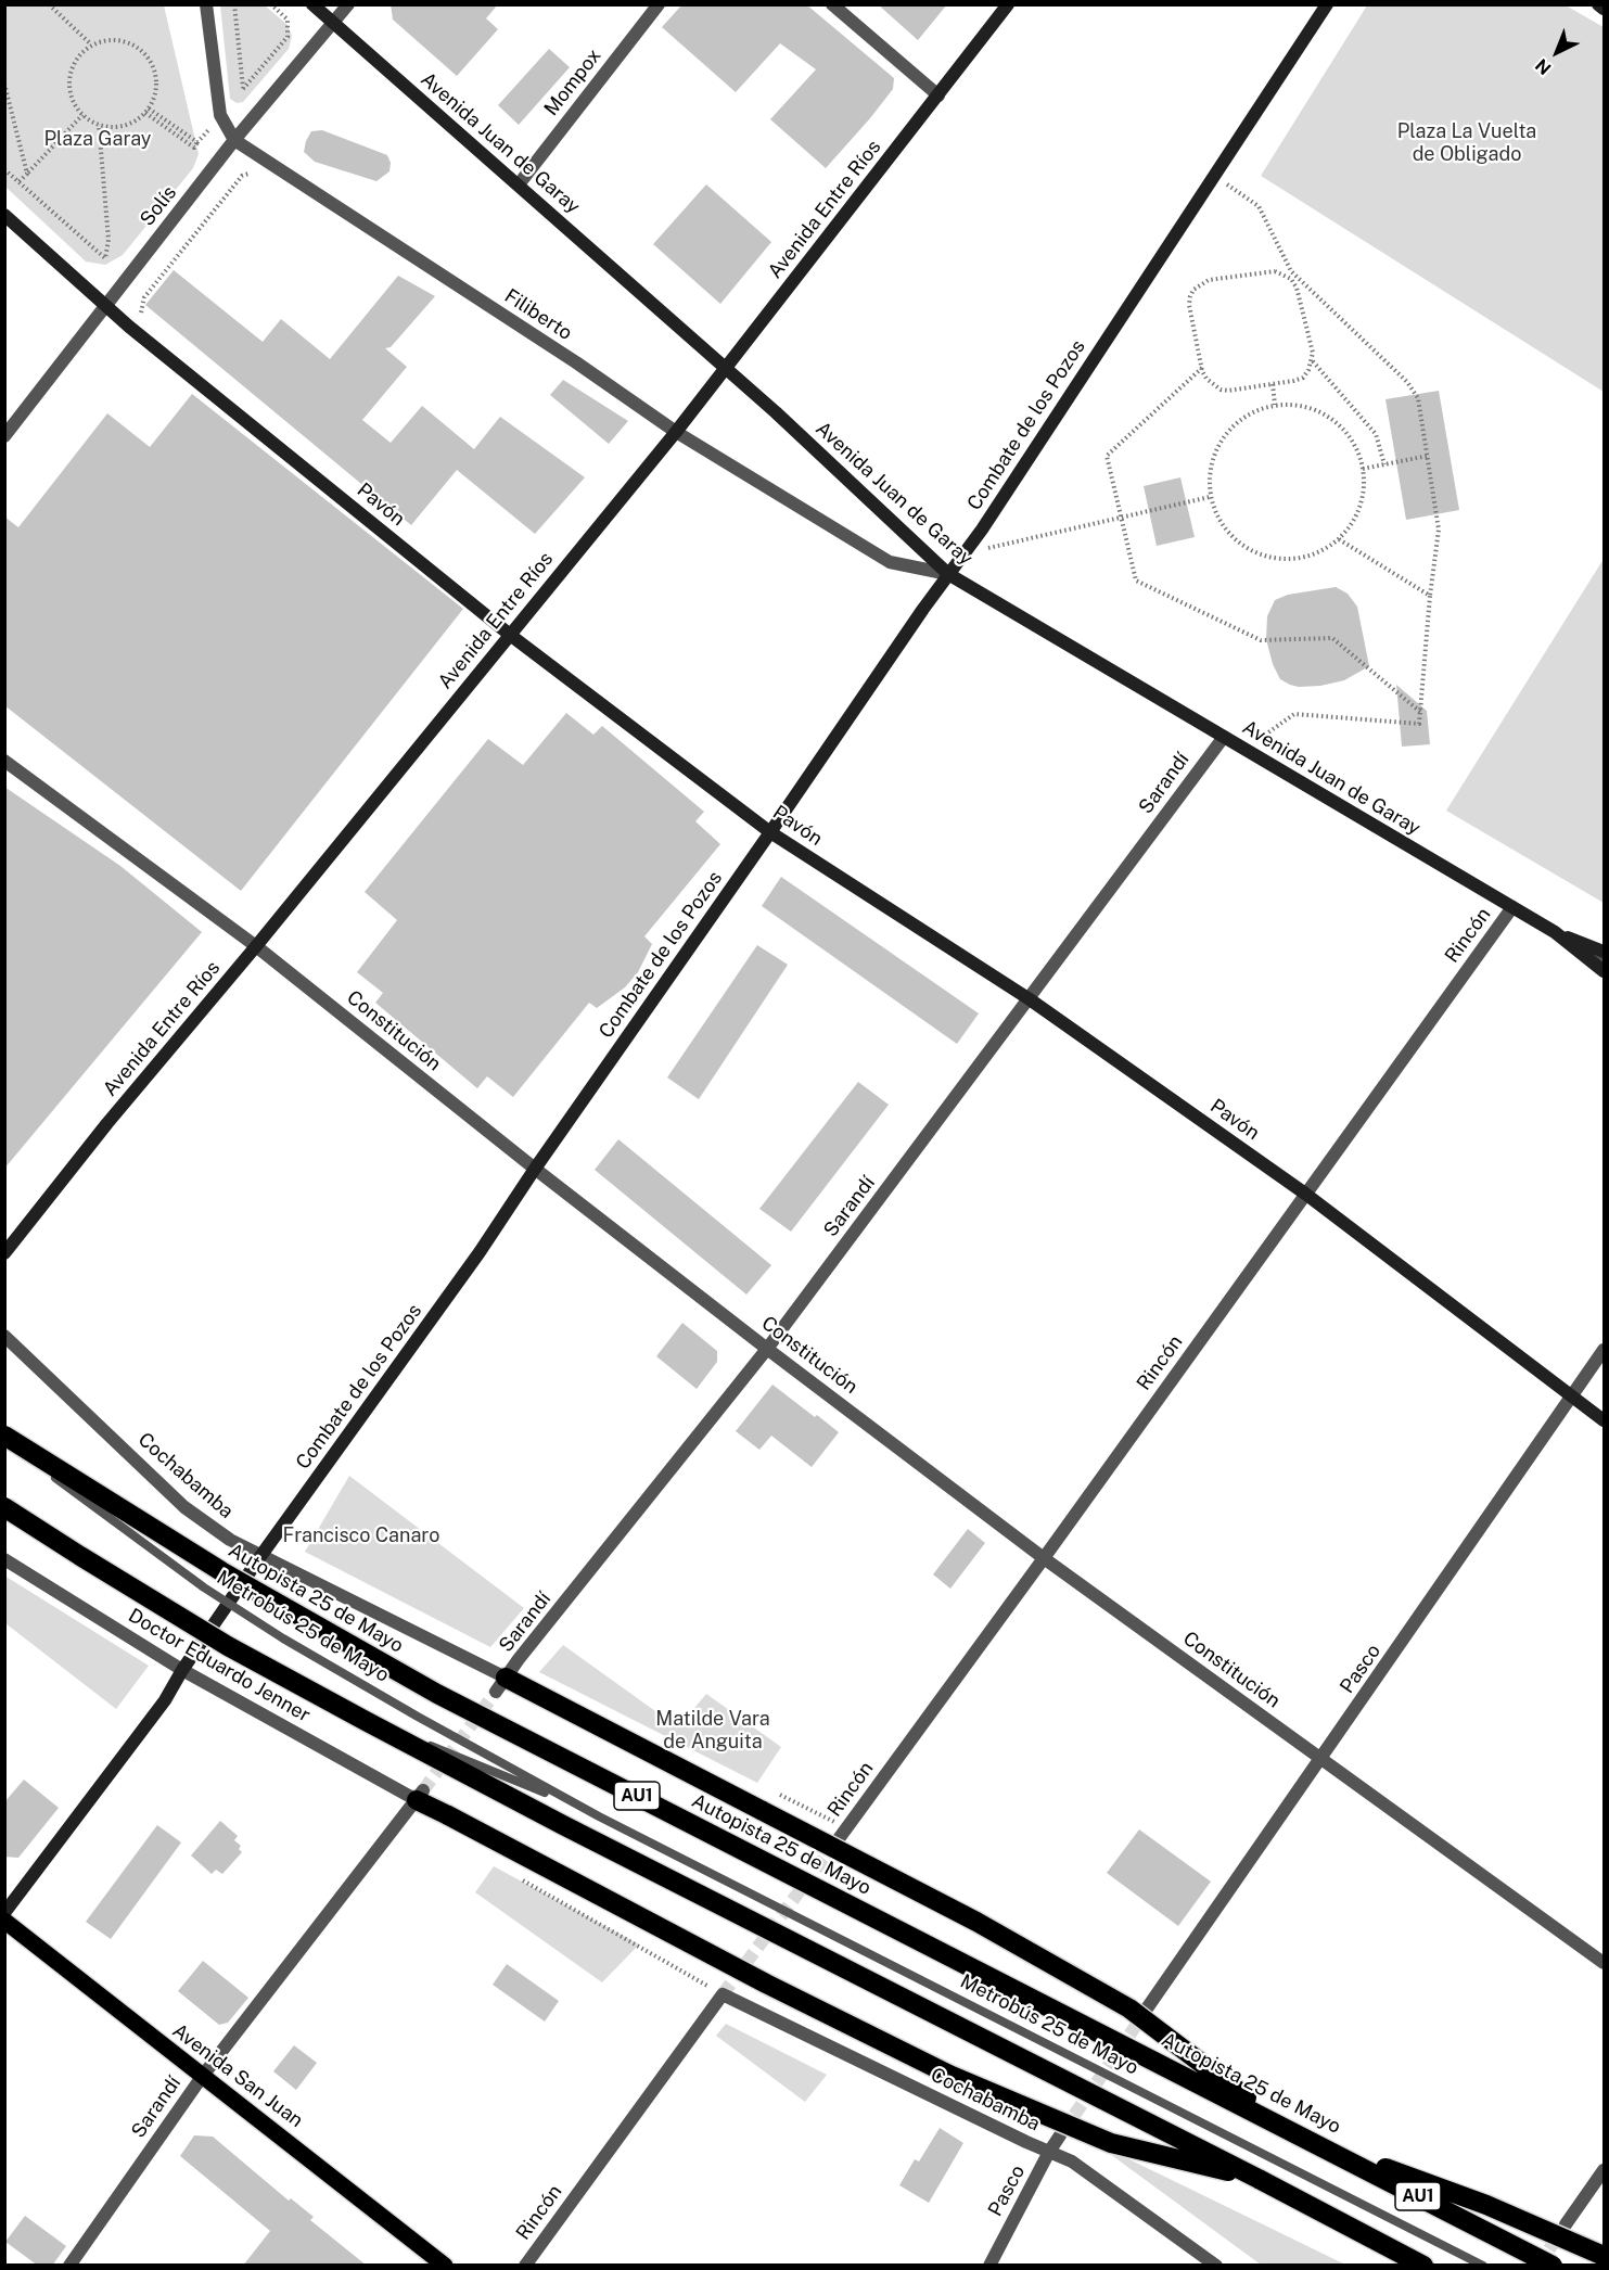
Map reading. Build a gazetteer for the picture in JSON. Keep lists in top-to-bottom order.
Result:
{
  "streets": {
    "highway": ["Autopista 25 de Mayo", "AU1"],
    "main road": ["Avenida San Juan"],
    "street": [
      "Mompox",
      "Avenida Juan de Garay",
      "Solís",
      "Avenida Entre Ríos",
      "Filiberto",
      "Combate de los Pozos",
      "Pavón",
      "Sarandí",
      "Rincón",
      "Constitución",
      "Cochabamba",
      "Doctor Eduardo Jenner",
      "Pasco"
    ],
    "lane": ["Metrobús 25 de Mayo"]
  },
  "crossings": [
    ["Mompox", "Avenida Juan de Garay"],
    ["Avenida Juan de Garay", "Solís"],
    ["Avenida Juan de Garay", "Avenida Entre Ríos"],
    ["Avenida Juan de Garay", "Filiberto"],
    ["Avenida Juan de Garay", "Combate de los Pozos"],
    ["Avenida Juan de Garay", "Sarandí"],
    ["Avenida Juan de Garay", "Rincón"],
    ["Solís", "Filiberto"],
    ["Solís", "Pavón"],
    ["Avenida Entre Ríos", "Filiberto"],
    ["Avenida Entre Ríos", "Pavón"],
    ["Avenida Entre Ríos", "Constitución"],
    ["Filiberto", "Combate de los Pozos"],
    ["Combate de los Pozos", "Pavón"],
    ["Combate de los Pozos", "Constitución"],
    ["Combate de los Pozos", "Cochabamba"],
    ["Combate de los Pozos", "Doctor Eduardo Jenner"],
    ["Pavón", "Sarandí"],
    ["Pavón", "Rincón"],
    ["Pavón", "Pasco"],
    ["Sarandí", "Constitución"],
    ["Sarandí", "Cochabamba"],
    ["Sarandí", "Doctor Eduardo Jenner"],
    ["Sarandí", "Avenida San Juan"],
    ["Rincón", "Constitución"],
    ["Rincón", "Cochabamba"],
    ["Constitución", "Pasco"],
    ["Cochabamba", "Pasco"]
  ],
  "parks": [
    "Plaza La Vuelta de Obligado",
    "Plaza Garay",
    "Francisco Canaro",
    "Matilde Vara de Anguita"
  ],
  "north": "bottom left"
}
